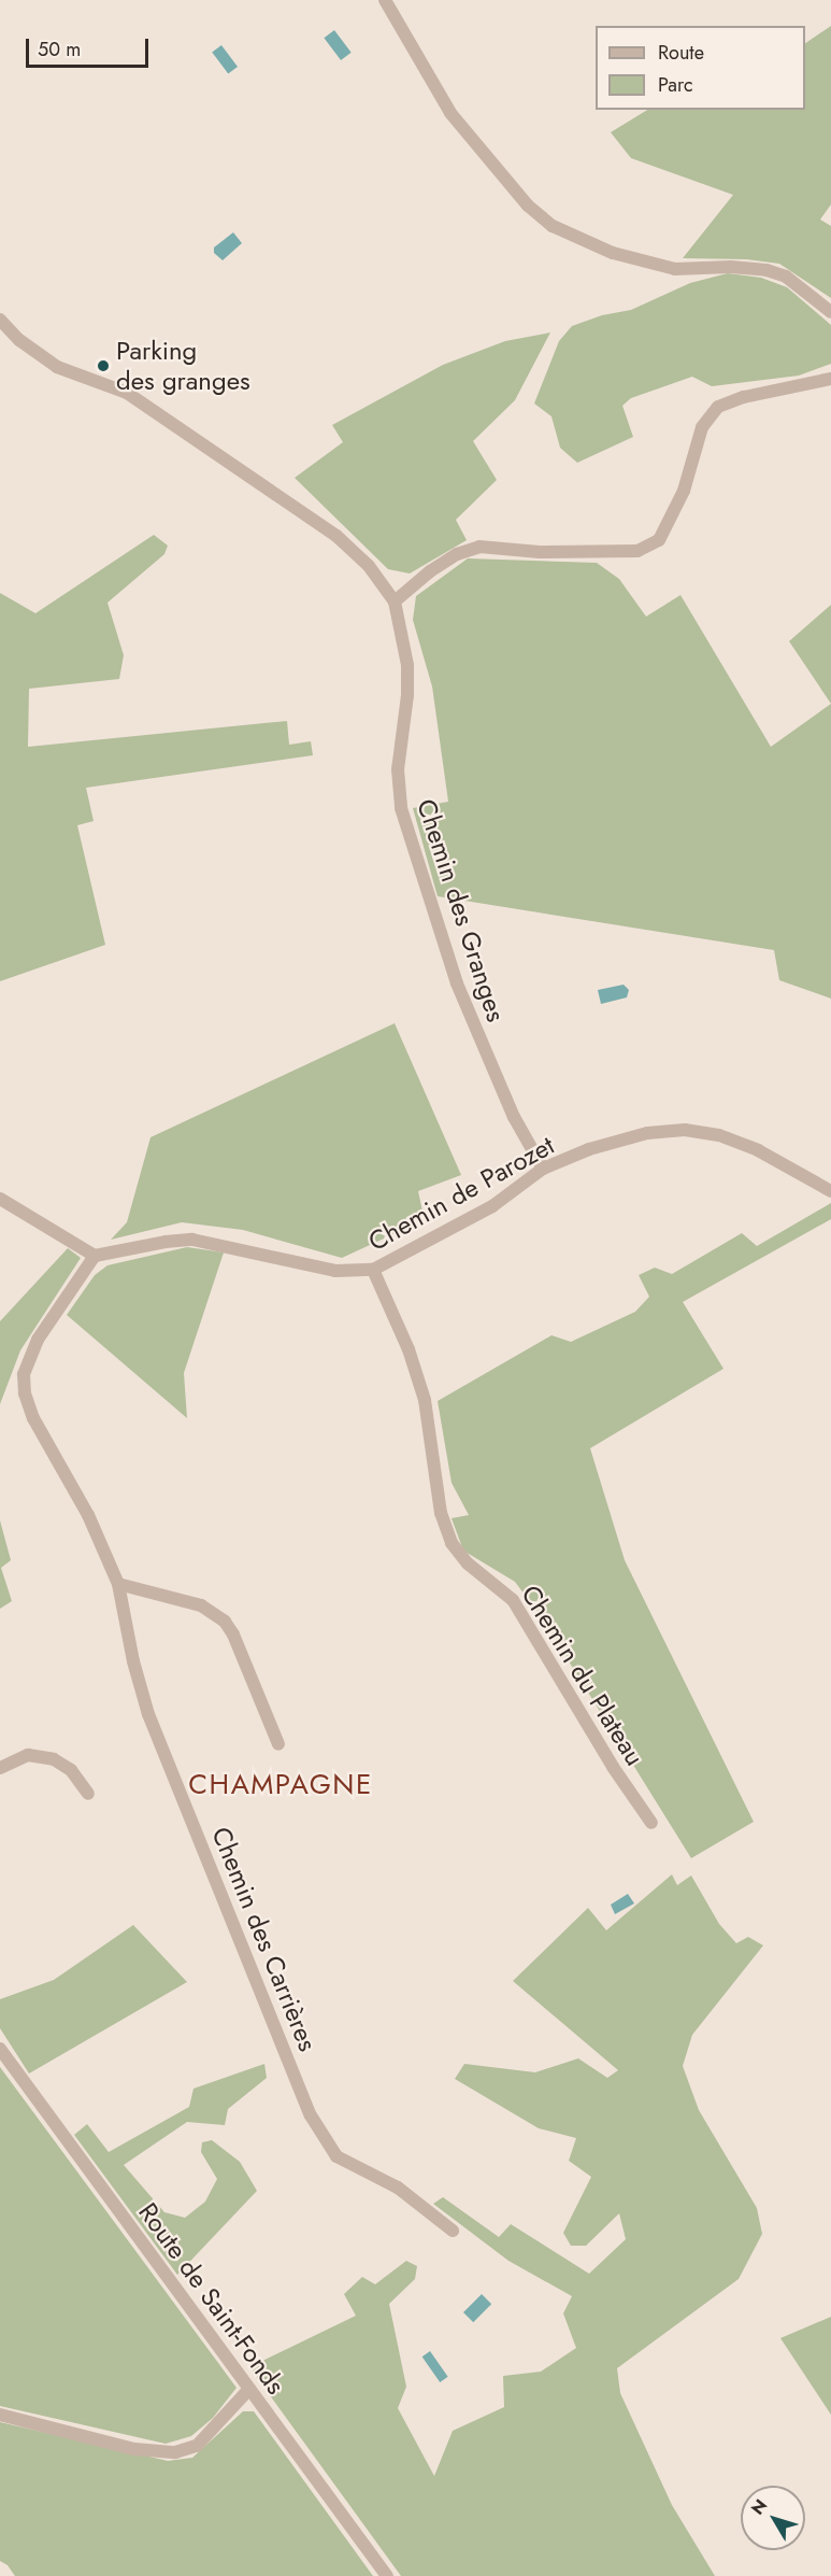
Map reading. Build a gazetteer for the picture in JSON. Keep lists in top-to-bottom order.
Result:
{
  "streets": {
    "street": [
      "Chemin des Granges",
      "Chemin de Parozet",
      "Chemin du Plateau",
      "Chemin des Carrières",
      "Route de Saint-Fonds"
    ]
  },
  "crossings": [
    ["Chemin des Granges", "Chemin de Parozet"],
    ["Chemin de Parozet", "Chemin du Plateau"],
    ["Chemin de Parozet", "Chemin des Carrières"]
  ],
  "districts": ["CHAMPAGNE"],
  "places": ["Parking des granges"],
  "legend": ["Route", "Parc"],
  "scale_bar": "50 m",
  "north": "top left"
}
